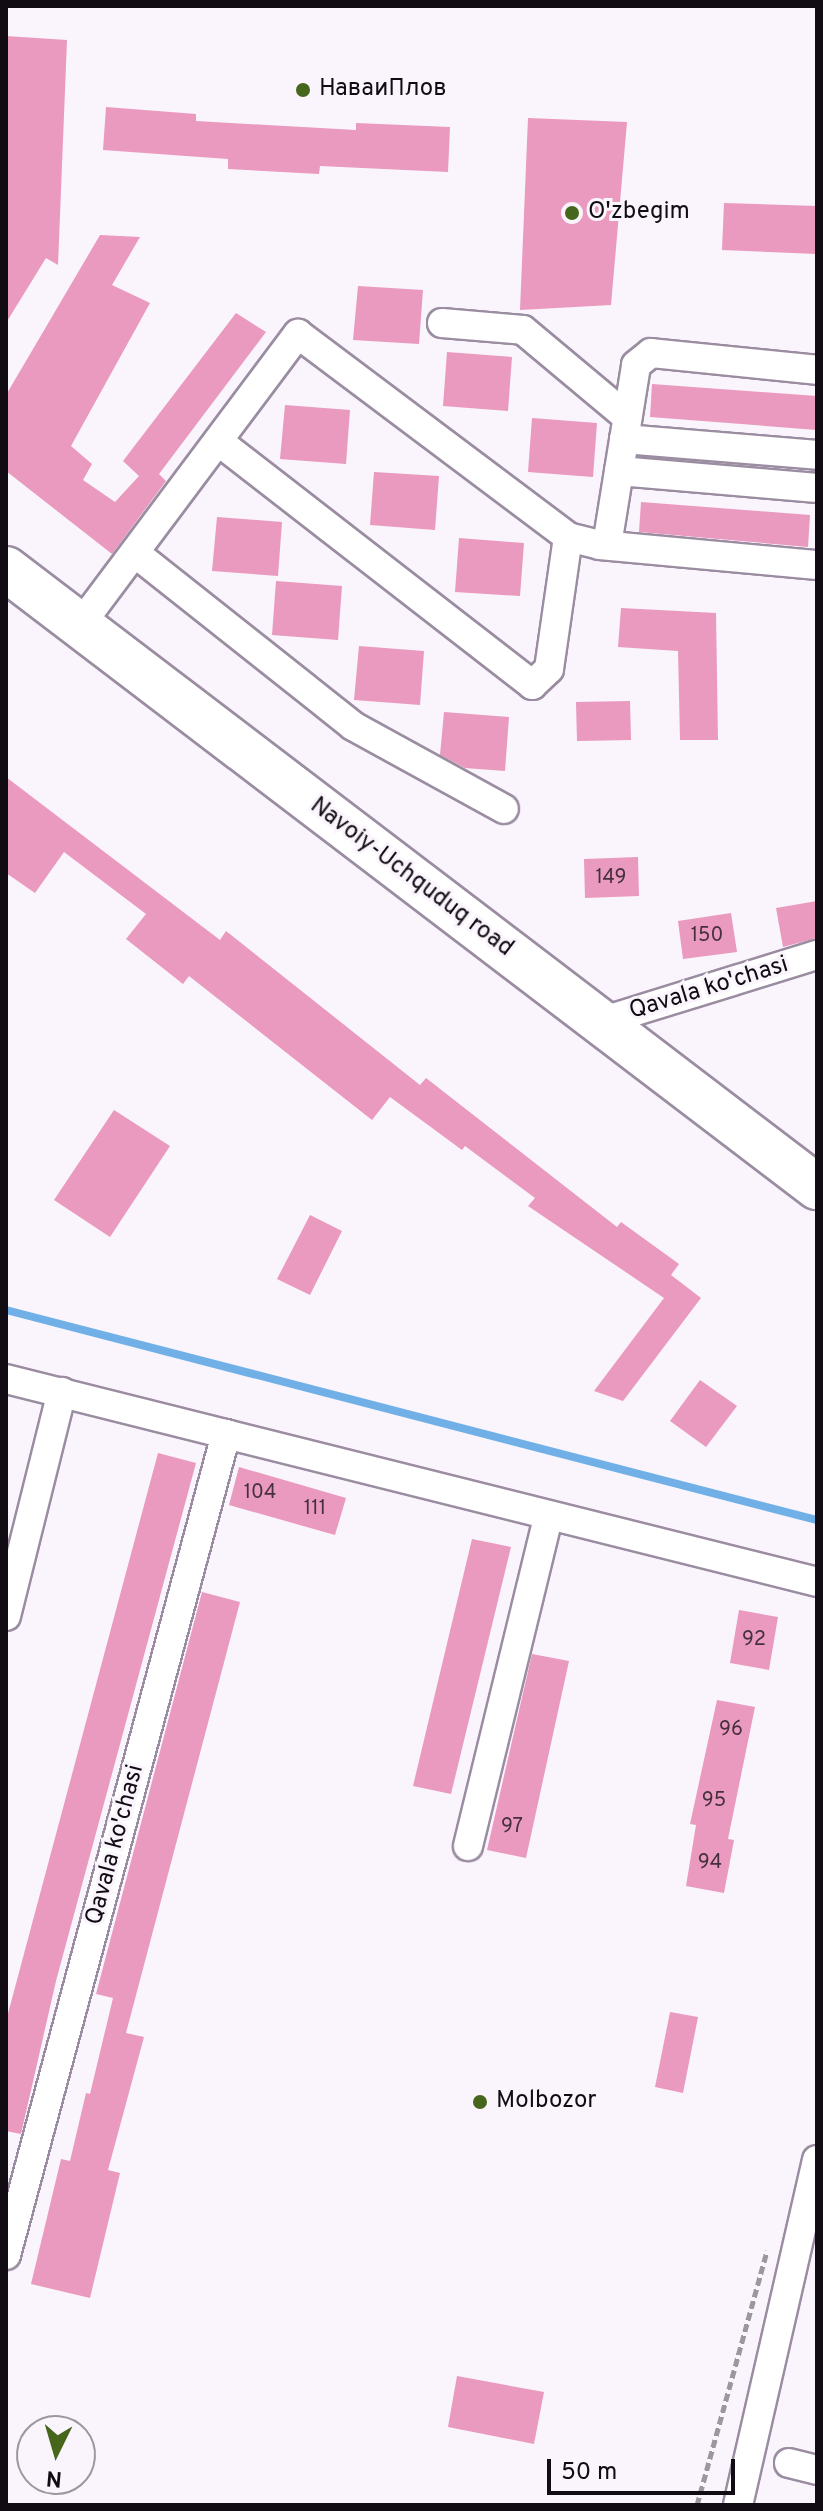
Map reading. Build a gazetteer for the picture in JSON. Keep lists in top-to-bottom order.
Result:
{
  "streets": {
    "highway": ["Navoiy-Uchquduq road"],
    "street": ["Qavala ko'chasi"]
  },
  "crossings": [
    ["Navoiy-Uchquduq road", "Qavala ko'chasi"]
  ],
  "places": ["НаваиПлов", "O'zbegim", "Molbozor"],
  "house_numbers": [
    "149",
    "150",
    "104",
    "111",
    "92",
    "96",
    "95",
    "97",
    "94"
  ],
  "scale_bar": "50 m",
  "north": "bottom"
}
